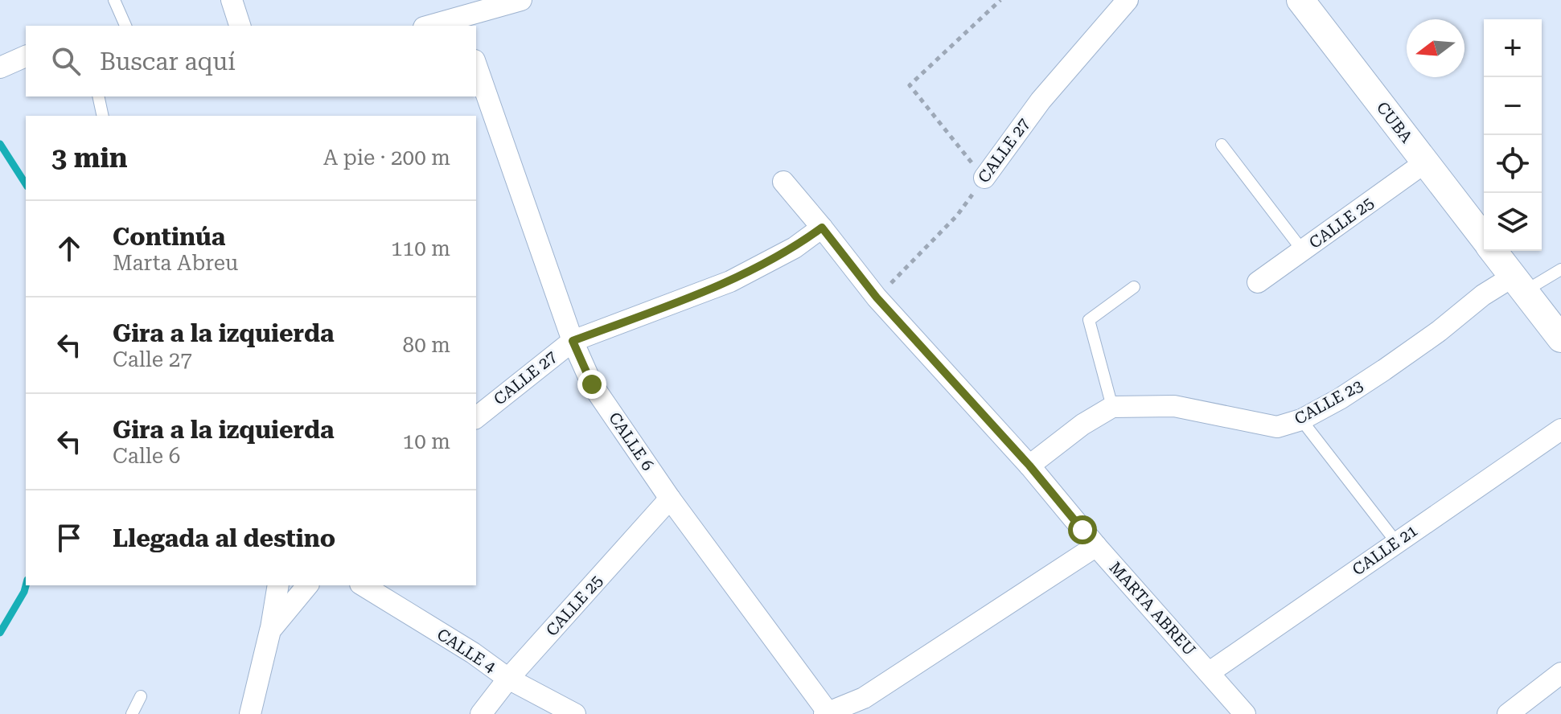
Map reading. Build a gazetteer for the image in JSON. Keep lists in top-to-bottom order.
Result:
{
  "streets": {
    "street": [
      "CUBA",
      "CALLE 27",
      "CALLE 25",
      "CALLE 23",
      "CALLE 6",
      "CALLE 21",
      "MARTA ABREU",
      "CALLE 4"
    ]
  },
  "crossings": [
    ["CUBA", "CALLE 25"],
    ["CUBA", "CALLE 23"],
    ["CALLE 27", "CALLE 6"],
    ["CALLE 27", "MARTA ABREU"],
    ["CALLE 25", "CALLE 6"],
    ["CALLE 25", "CALLE 4"],
    ["CALLE 23", "MARTA ABREU"],
    ["CALLE 21", "MARTA ABREU"]
  ],
  "north": "left",
  "page": {
    "map_buttons": ["+", "−"],
    "search": "Buscar aquí",
    "heading": ["3 min", "A pie · 200 m"],
    "list": [
      ["Continúa", "Marta Abreu", "110 m"],
      ["Gira a la izquierda", "Calle 27", "80 m"],
      ["Gira a la izquierda", "Calle 6", "10 m"],
      "Llegada al destino"
    ]
  }
}
